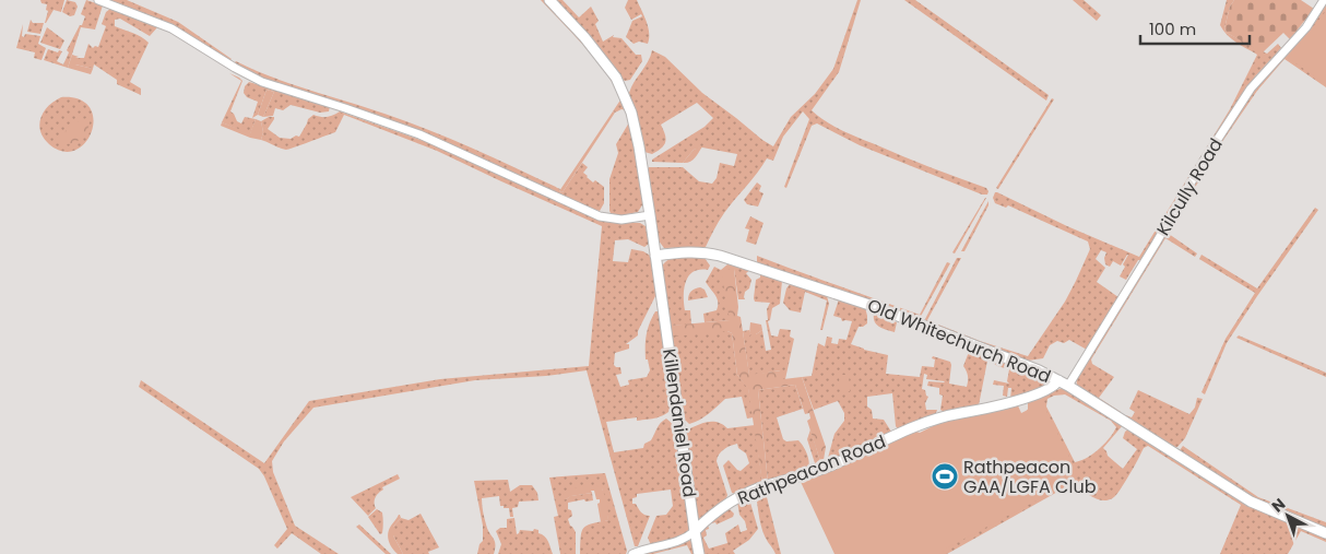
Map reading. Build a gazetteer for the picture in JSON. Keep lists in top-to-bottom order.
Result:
{
  "streets": {
    "street": [
      "Kilcully Road",
      "Old Whitechurch Road",
      "Killendaniel Road",
      "Rathpeacon Road"
    ]
  },
  "crossings": [
    ["Kilcully Road", "Old Whitechurch Road"],
    ["Old Whitechurch Road", "Killendaniel Road"],
    ["Old Whitechurch Road", "Rathpeacon Road"],
    ["Killendaniel Road", "Rathpeacon Road"]
  ],
  "places": {
    "sports": ["Rathpeacon GAA/LGFA Club"]
  },
  "scale_bar": "100 m",
  "north": "top left"
}
